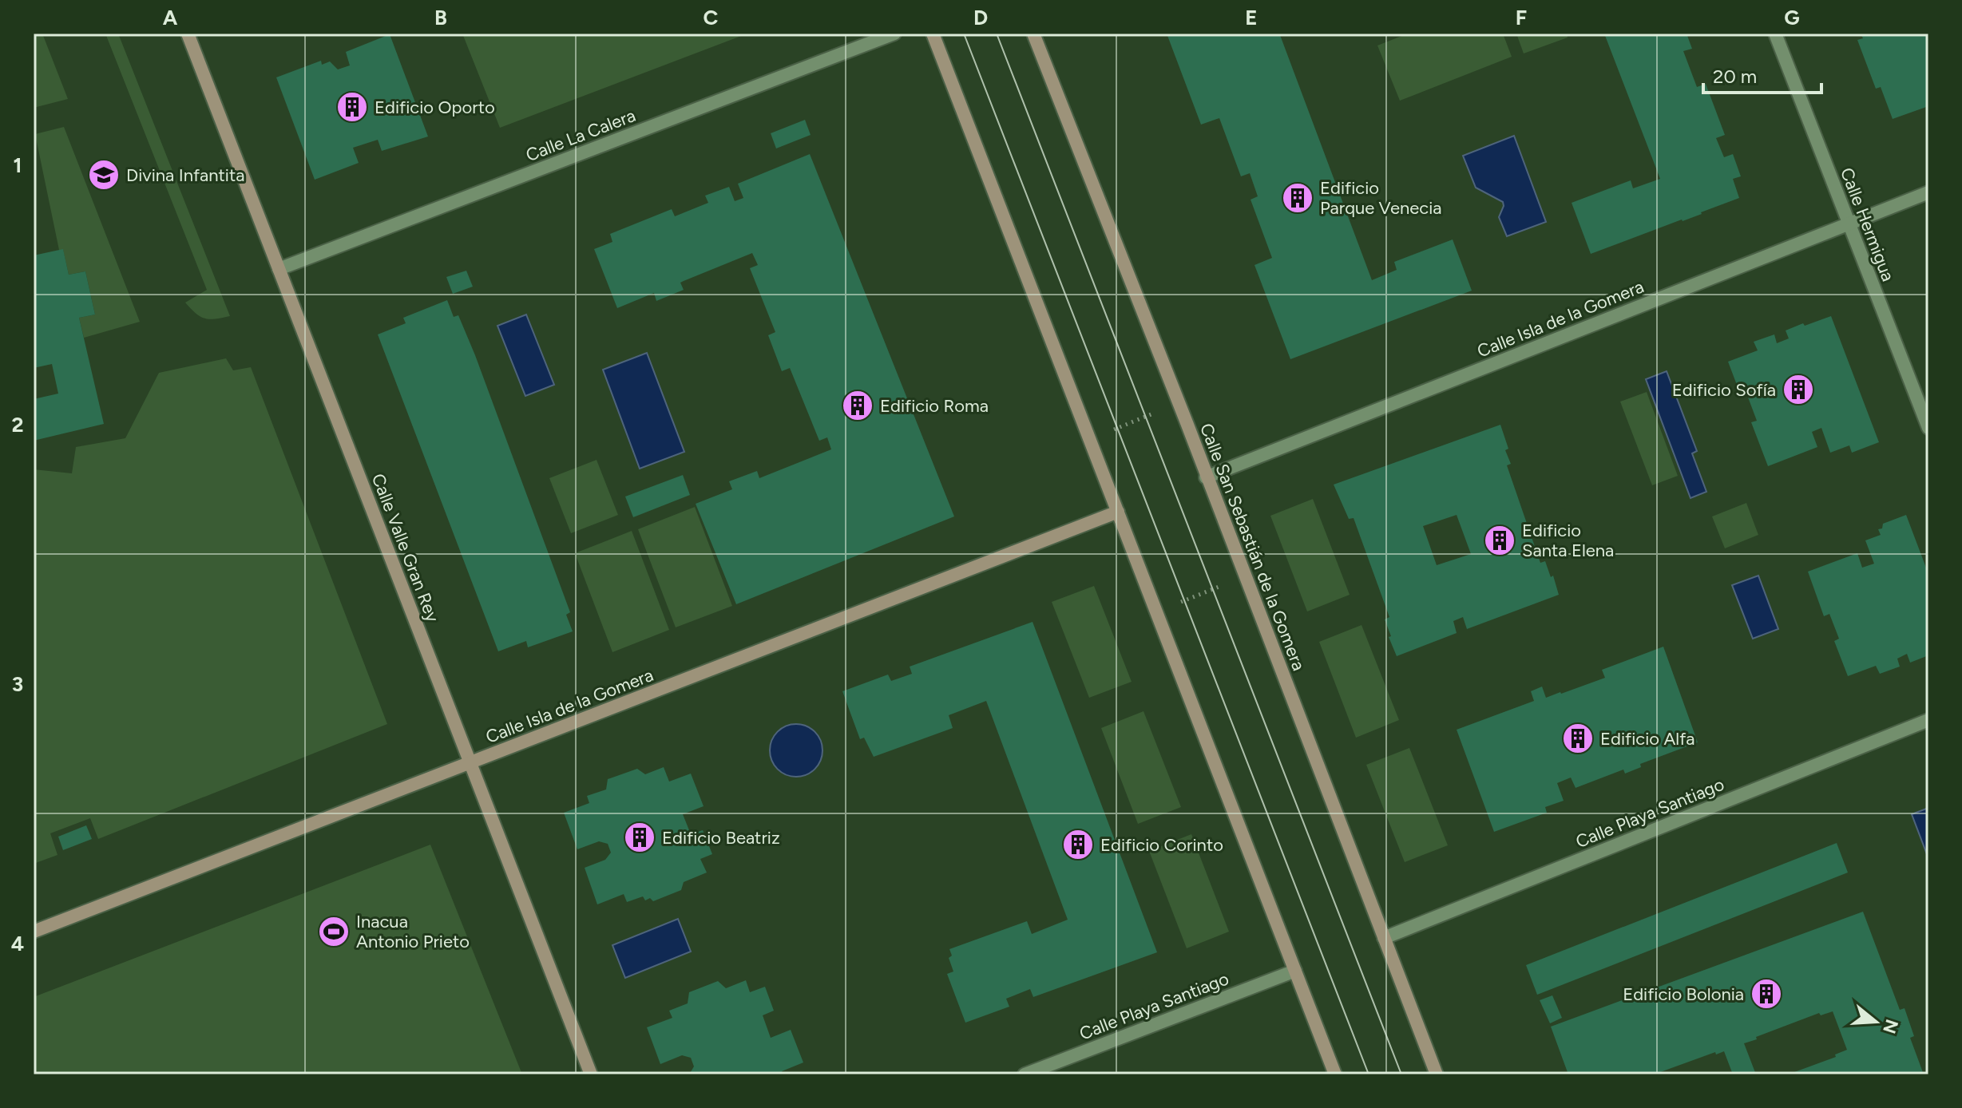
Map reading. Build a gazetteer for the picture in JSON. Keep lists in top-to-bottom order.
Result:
{
  "streets": {
    "street": [
      "Calle La Calera",
      "Calle Hermigua",
      "Calle Isla de la Gomera",
      "Calle San Sebastián de la Gomera",
      "Calle Valle Gran Rey",
      "Calle Playa Santiago"
    ]
  },
  "crossings": [
    ["Calle La Calera", "Calle Valle Gran Rey"],
    ["Calle Hermigua", "Calle Isla de la Gomera"],
    ["Calle Isla de la Gomera", "Calle San Sebastián de la Gomera"],
    ["Calle Isla de la Gomera", "Calle Valle Gran Rey"],
    ["Calle San Sebastián de la Gomera", "Calle Playa Santiago"]
  ],
  "places": {
    "building": [
      "Edificio Oporto",
      "Edificio Parque Venecia",
      "Edificio Sofía",
      "Edificio Roma",
      "Edificio Santa Elena",
      "Edificio Alfa",
      "Edificio Beatriz",
      "Edificio Corinto",
      "Edificio Bolonia"
    ],
    "school or university": ["Divina Infantita"],
    "sports": ["Inacua Antonio Prieto"]
  },
  "scale_bar": "20 m",
  "north": "right",
  "grid": {
    "columns": [
      "A",
      "B",
      "C",
      "D",
      "E",
      "F",
      "G"
    ],
    "rows": [
      "1",
      "2",
      "3",
      "4"
    ]
  }
}
